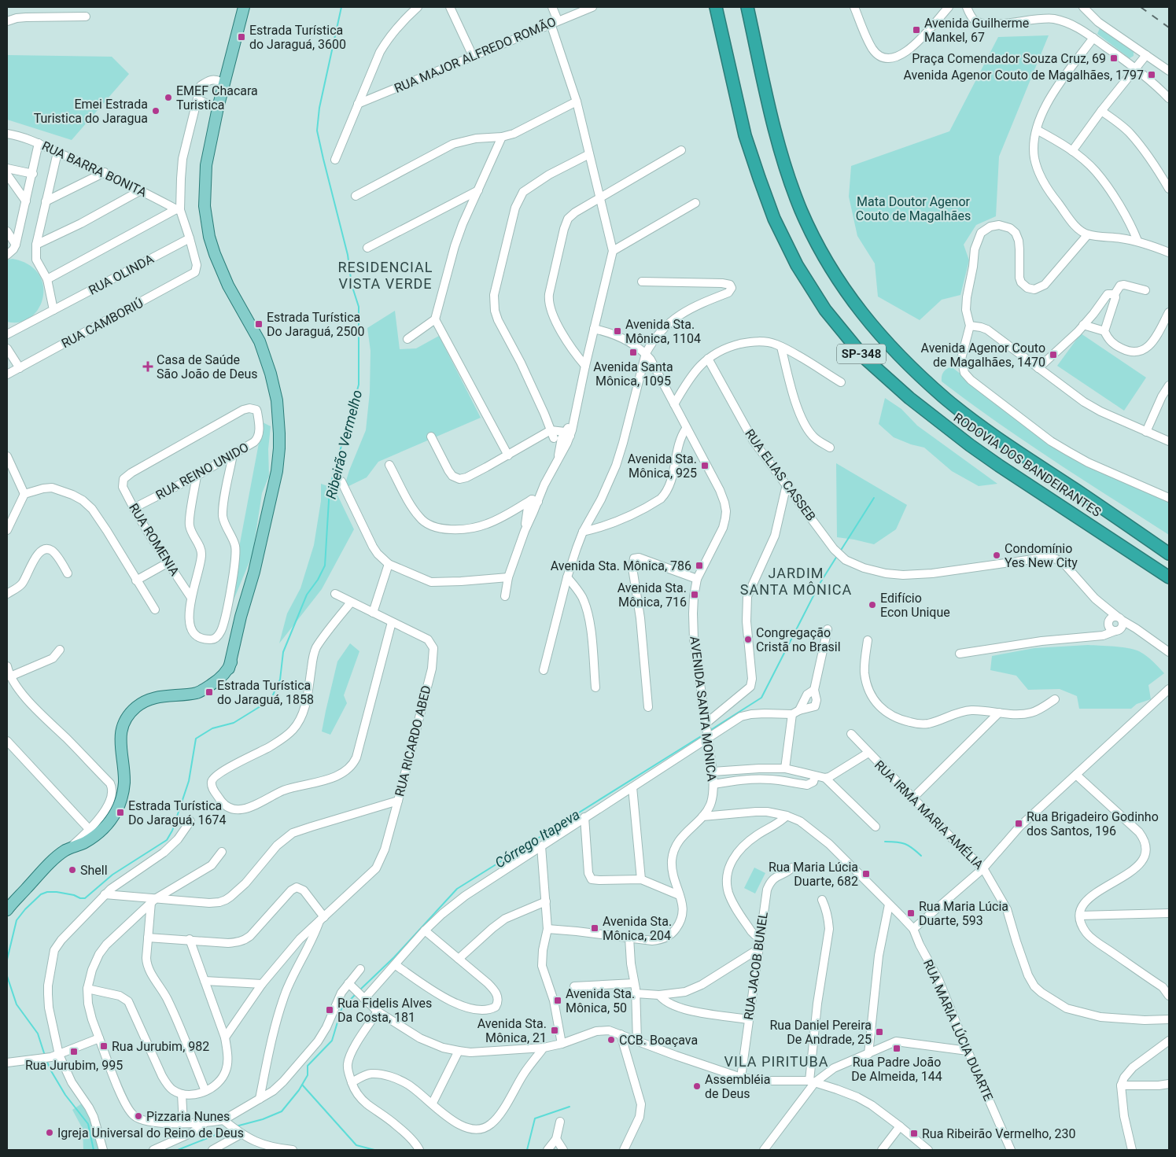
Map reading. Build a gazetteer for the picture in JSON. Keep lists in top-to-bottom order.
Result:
{
  "streets": {
    "highway": ["SP-348", "RODOVIA DOS BANDEIRANTES"],
    "street": [
      "RUA MAJOR ALFREDO ROMÃO",
      "RUA BARRA BONITA",
      "RUA OLINDA",
      "RUA CAMBORIÚ",
      "RUA REINO UNIDO",
      "RUA ELIAS CASSEB",
      "RUA ROMENIA",
      "AVENIDA SANTA MONICA",
      "RUA RICARDO ABED",
      "RUA IRMA MARIA AMÉLIA",
      "RUA JACOB BUNEL",
      "RUA MARIA LÚCIA DUARTE"
    ]
  },
  "crossings": [
    ["RUA OLINDA", "RUA CAMBORIÚ"],
    ["RUA REINO UNIDO", "RUA ROMENIA"],
    ["AVENIDA SANTA MONICA", "RUA MARIA LÚCIA DUARTE"]
  ],
  "districts": ["RESIDENCIAL VISTA VERDE", "JARDIM SANTA MÔNICA", "VILA PIRITUBA"],
  "water": ["Ribeirão Vermelho", "Córrego Itapeva"],
  "parks": ["Mata Doutor Agenor Couto de Magalhães"],
  "places": {
    "transit": [
      "Avenida Guilherme Mankel, 67",
      "Estrada Turística do Jaraguá, 3600",
      "Praça Comendador Souza Cruz, 69",
      "Avenida Agenor Couto de Magalhães, 1797",
      "Estrada Turística Do Jaraguá, 2500",
      "Avenida Sta. Mônica, 1104",
      "Avenida Santa Mônica, 1095",
      "Avenida Agenor Couto de Magalhães, 1470",
      "Avenida Sta. Mônica, 925",
      "Avenida Sta. Mônica, 786",
      "Avenida Sta. Mônica, 716",
      "Estrada Turística do Jaraguá, 1858",
      "Estrada Turística Do Jaraguá, 1674",
      "Rua Brigadeiro Godinho dos Santos, 196",
      "Rua Maria Lúcia Duarte, 682",
      "Rua Maria Lúcia Duarte, 593",
      "Avenida Sta. Mônica, 204",
      "Avenida Sta. Mônica, 50",
      "Rua Fidelis Alves Da Costa, 181",
      "Avenida Sta. Mônica, 21",
      "Rua Daniel Pereira De Andrade, 25",
      "Rua Jurubim, 982",
      "Rua Padre João De Almeida, 144",
      "Rua Jurubim, 995",
      "Rua Ribeirão Vermelho, 230"
    ],
    "other": [
      "EMEF Chacara Turistica",
      "Emei Estrada Turistica do Jaragua",
      "Condomínio Yes New City",
      "Edifício Econ Unique",
      "Congregação Cristã no Brasil",
      "Shell",
      "CCB. Boaçava",
      "Assembléia de Deus",
      "Pizzaria Nunes",
      "Igreja Universal do Reino de Deus"
    ],
    "health": ["Casa de Saúde São João de Deus"]
  }
}
